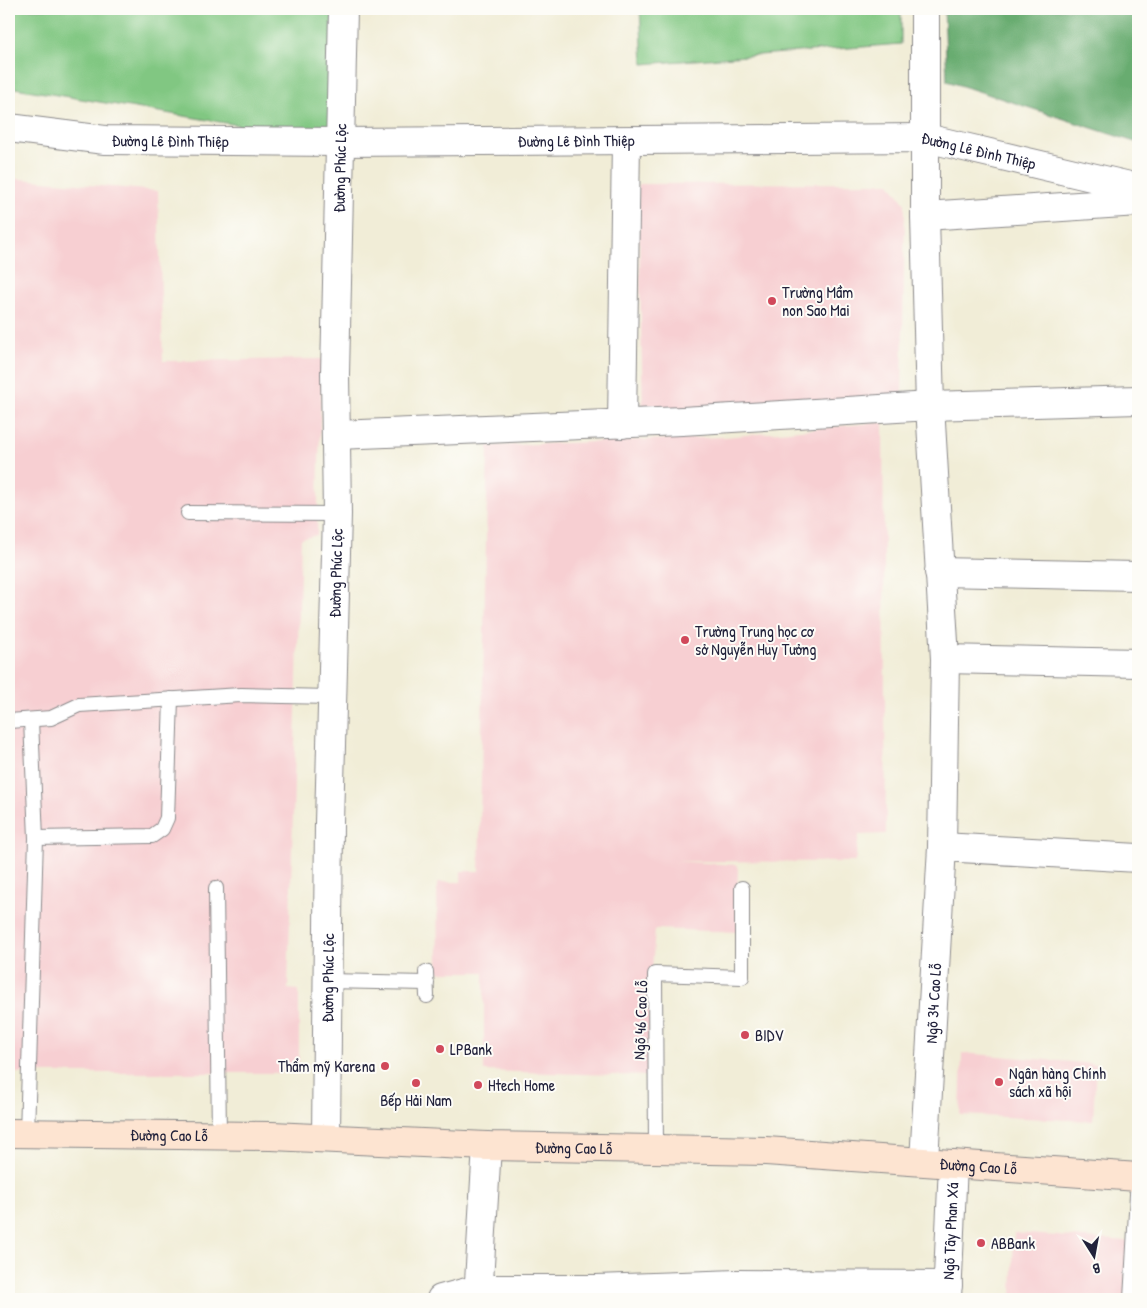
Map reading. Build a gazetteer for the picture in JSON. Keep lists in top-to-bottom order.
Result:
{
  "streets": {
    "main road": ["Đường Cao Lỗ"],
    "street": [
      "Đường Lê Đình Thiệp",
      "Đường Phúc Lộc",
      "Ngõ 34 Cao Lỗ",
      "Ngõ Tây Phan Xá"
    ],
    "lane": ["Ngõ 46 Cao Lỗ"]
  },
  "crossings": [
    ["Đường Lê Đình Thiệp", "Đường Phúc Lộc"],
    ["Đường Lê Đình Thiệp", "Ngõ 34 Cao Lỗ"],
    ["Đường Phúc Lộc", "Đường Cao Lỗ"],
    ["Ngõ 34 Cao Lỗ", "Đường Cao Lỗ"],
    ["Ngõ 46 Cao Lỗ", "Đường Cao Lỗ"],
    ["Đường Cao Lỗ", "Ngõ Tây Phan Xá"]
  ],
  "places": [
    "Trường Mầm non Sao Mai",
    "Trường Trung học cơ sở Nguyễn Huy Tưởng",
    "BIDV",
    "LPBank",
    "Thẩm mỹ Karena",
    "Ngân hàng Chính sách xã hội",
    "Bếp Hải Nam",
    "Htech Home",
    "ABBank"
  ],
  "north": "bottom"
}
